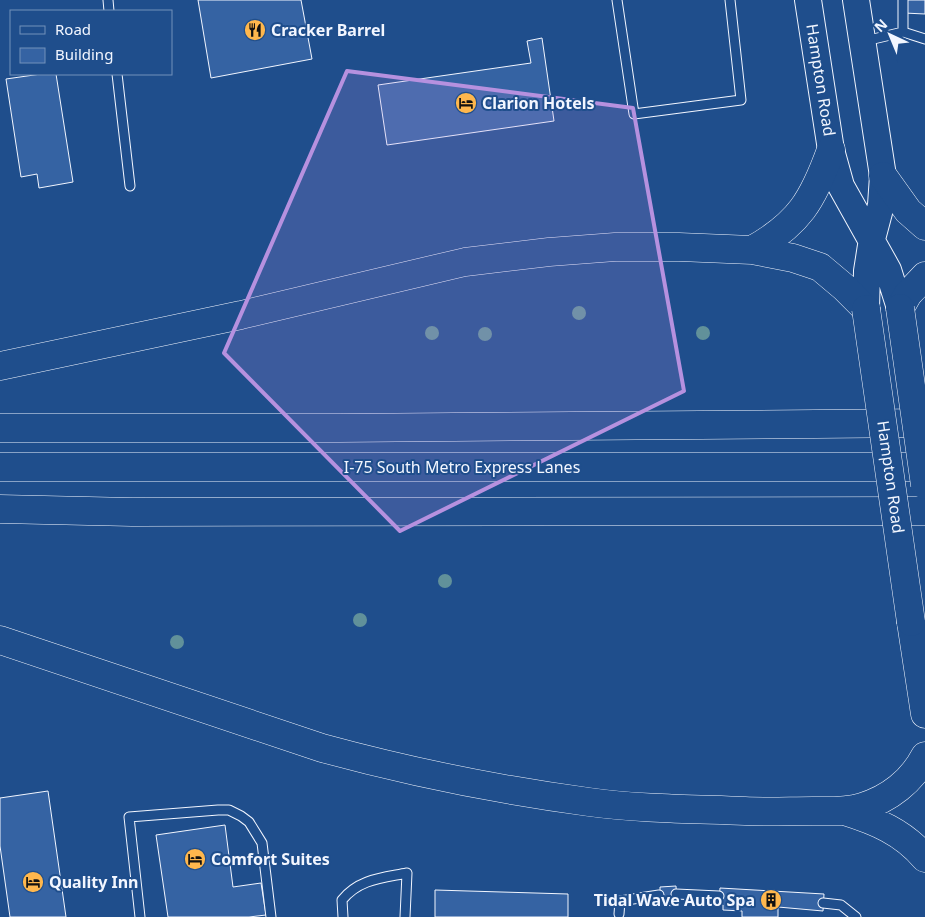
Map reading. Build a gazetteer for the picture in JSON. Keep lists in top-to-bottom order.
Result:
{
  "streets": {
    "highway": ["Hampton Road", "I-75 South Metro Express Lanes"]
  },
  "places": {
    "restaurant": ["Cracker Barrel"],
    "hotel": ["Clarion Hotels", "Comfort Suites", "Quality Inn"],
    "building": ["Tidal Wave Auto Spa"]
  },
  "legend": ["Road", "Building"],
  "north": "top left"
}
